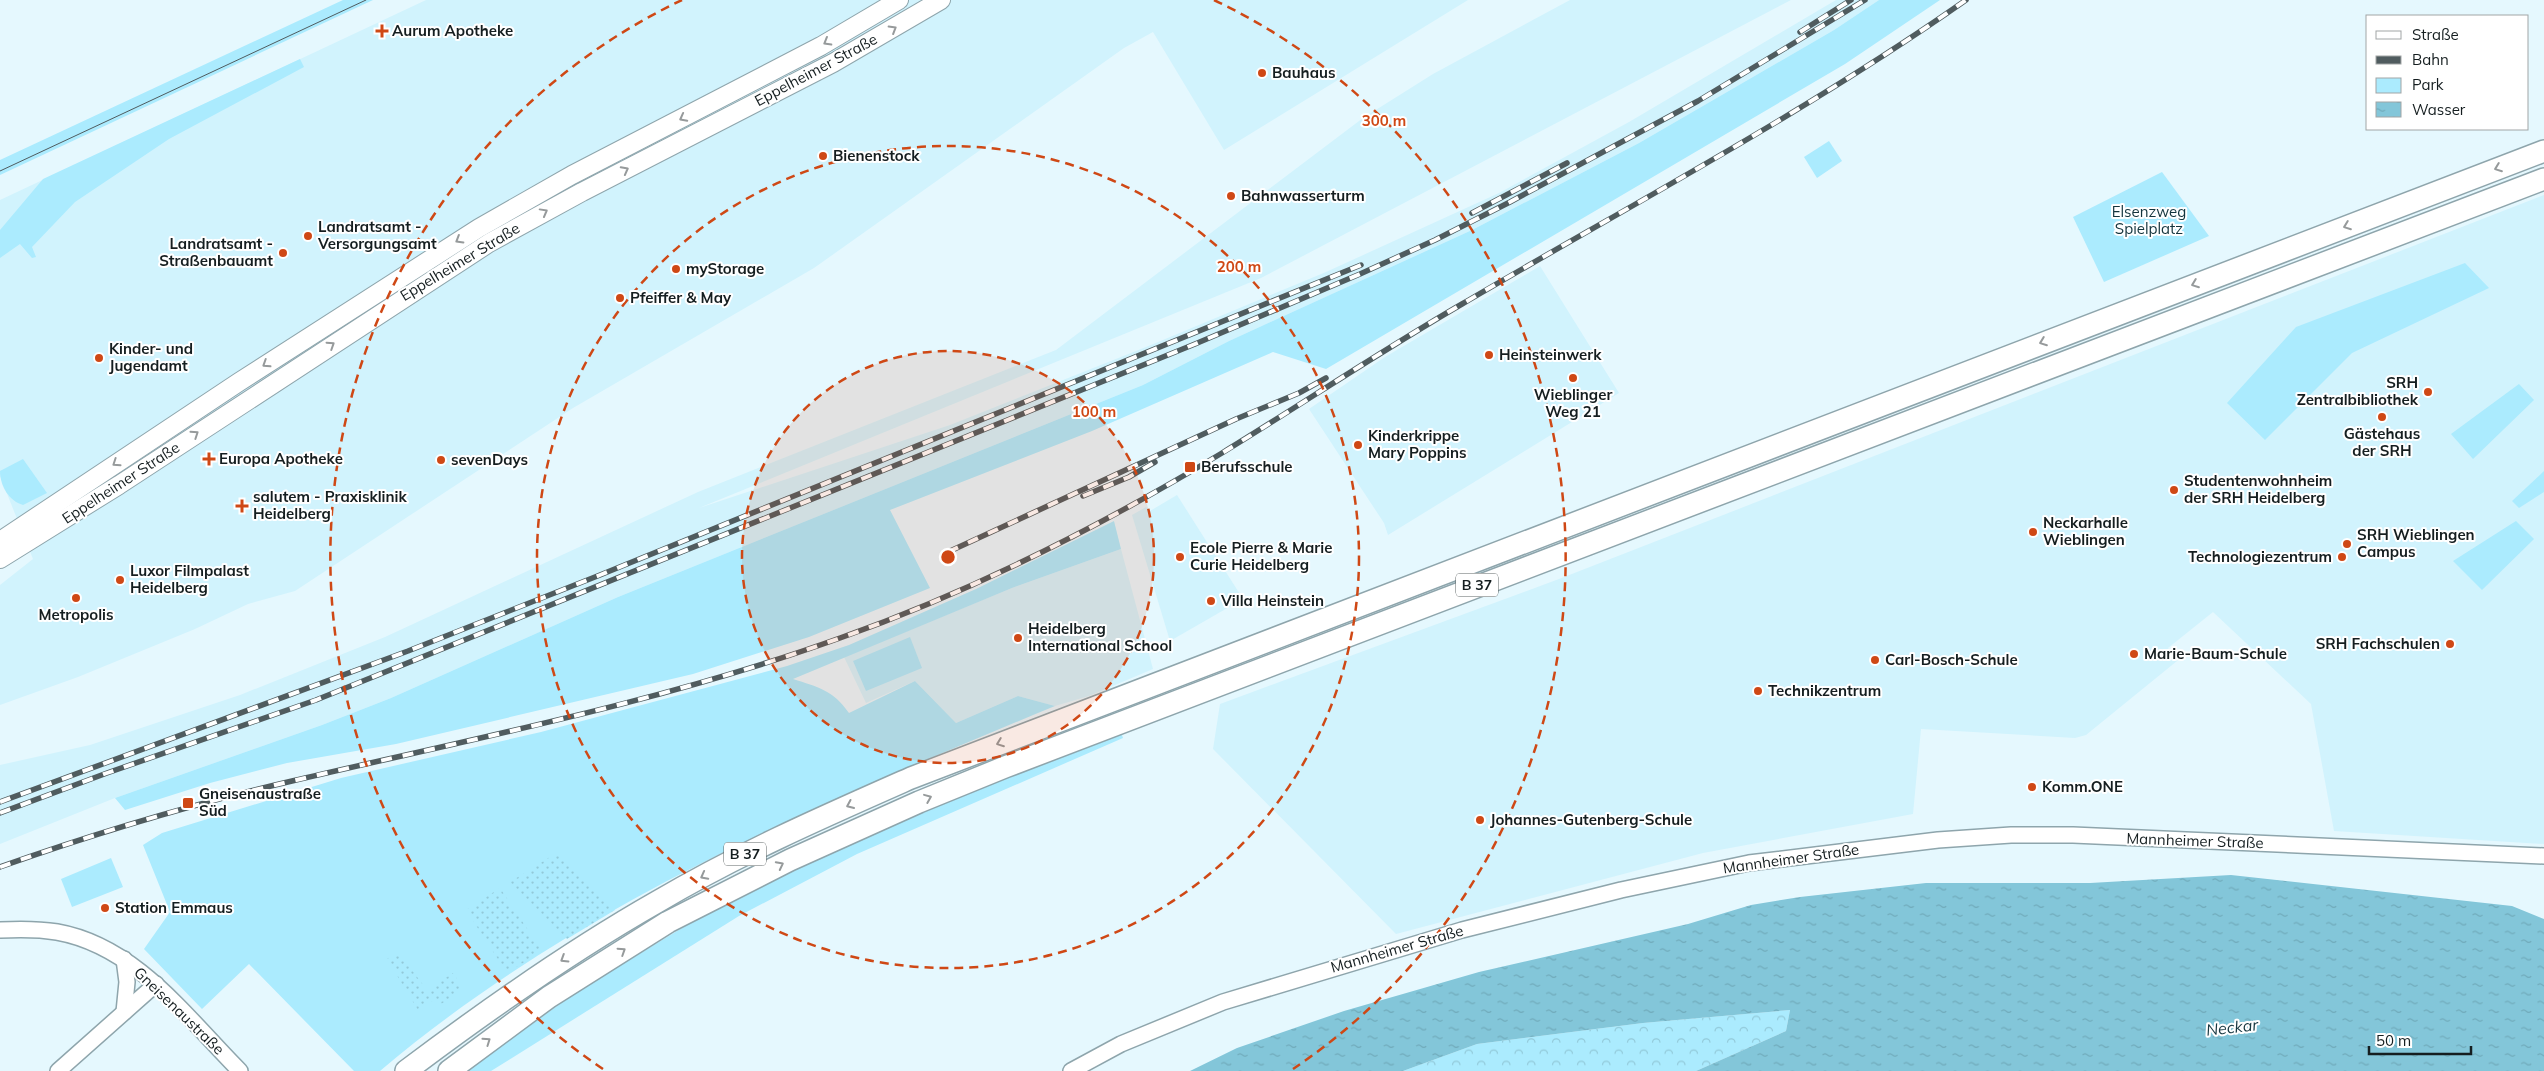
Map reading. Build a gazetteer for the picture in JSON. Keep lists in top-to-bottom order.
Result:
{
  "streets": {
    "highway": ["B 37"],
    "main road": ["Eppelheimer Straße"],
    "street": ["Mannheimer Straße", "Gneisenaustraße"]
  },
  "water": ["Neckar"],
  "parks": ["Elsenzweg Spielplatz"],
  "places": {
    "health": ["Aurum Apotheke", "Europa Apotheke", "salutem - Praxisklinik Heidelberg"],
    "other": [
      "Bauhaus",
      "Bienenstock",
      "Bahnwasserturm",
      "Landratsamt - Versorgungsamt",
      "Landratsamt - Straßenbauamt",
      "myStorage",
      "Pfeiffer & May",
      "Heinsteinwerk",
      "Kinder- und Jugendamt",
      "Wieblinger Weg 21",
      "SRH Zentralbibliothek",
      "Gästehaus der SRH",
      "Kinderkrippe Mary Poppins",
      "sevenDays",
      "Studentenwohnheim der SRH Heidelberg",
      "Neckarhalle Wieblingen",
      "SRH Wieblingen Campus",
      "Ecole Pierre & Marie Curie Heidelberg",
      "Technologiezentrum",
      "Luxor Filmpalast Heidelberg",
      "Metropolis",
      "Villa Heinstein",
      "Heidelberg International School",
      "SRH Fachschulen",
      "Marie-Baum-Schule",
      "Carl-Bosch-Schule",
      "Technikzentrum",
      "Komm.ONE",
      "Johannes-Gutenberg-Schule",
      "Station Emmaus"
    ],
    "transit": ["Berufsschule", "Gneisenaustraße Süd"]
  },
  "legend": [
    "Straße",
    "Bahn",
    "Park",
    "Wasser"
  ],
  "scale_bar": "50 m",
  "rings": ["300 m", "200 m", "100 m"]
}
